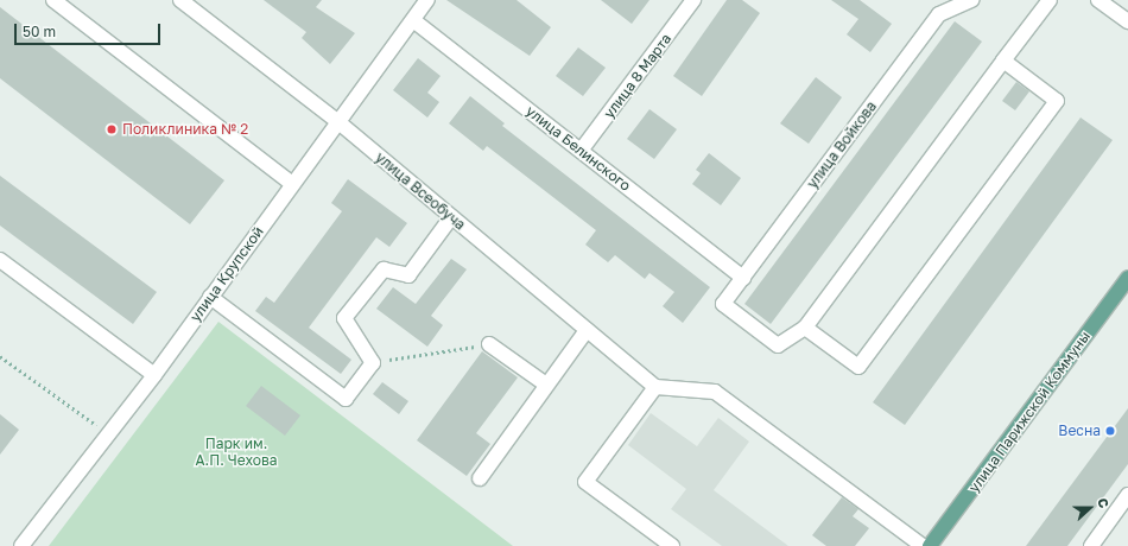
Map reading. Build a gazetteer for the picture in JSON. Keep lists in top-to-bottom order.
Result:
{
  "streets": {
    "main road": ["улица Парижской Коммуны"],
    "street": [
      "улица 8 Марта",
      "улица Войкова",
      "улица Белинского",
      "улица Всеобуча",
      "улица Крупской"
    ]
  },
  "crossings": [
    ["улица 8 Марта", "улица Белинского"],
    ["улица Войкова", "улица Белинского"],
    ["улица Белинского", "улица Крупской"],
    ["улица Всеобуча", "улица Крупской"]
  ],
  "parks": ["Парк им. А.П. Чехова"],
  "places": ["Поликлиника № 2", "Весна"],
  "scale_bar": "50 m",
  "north": "right"
}
